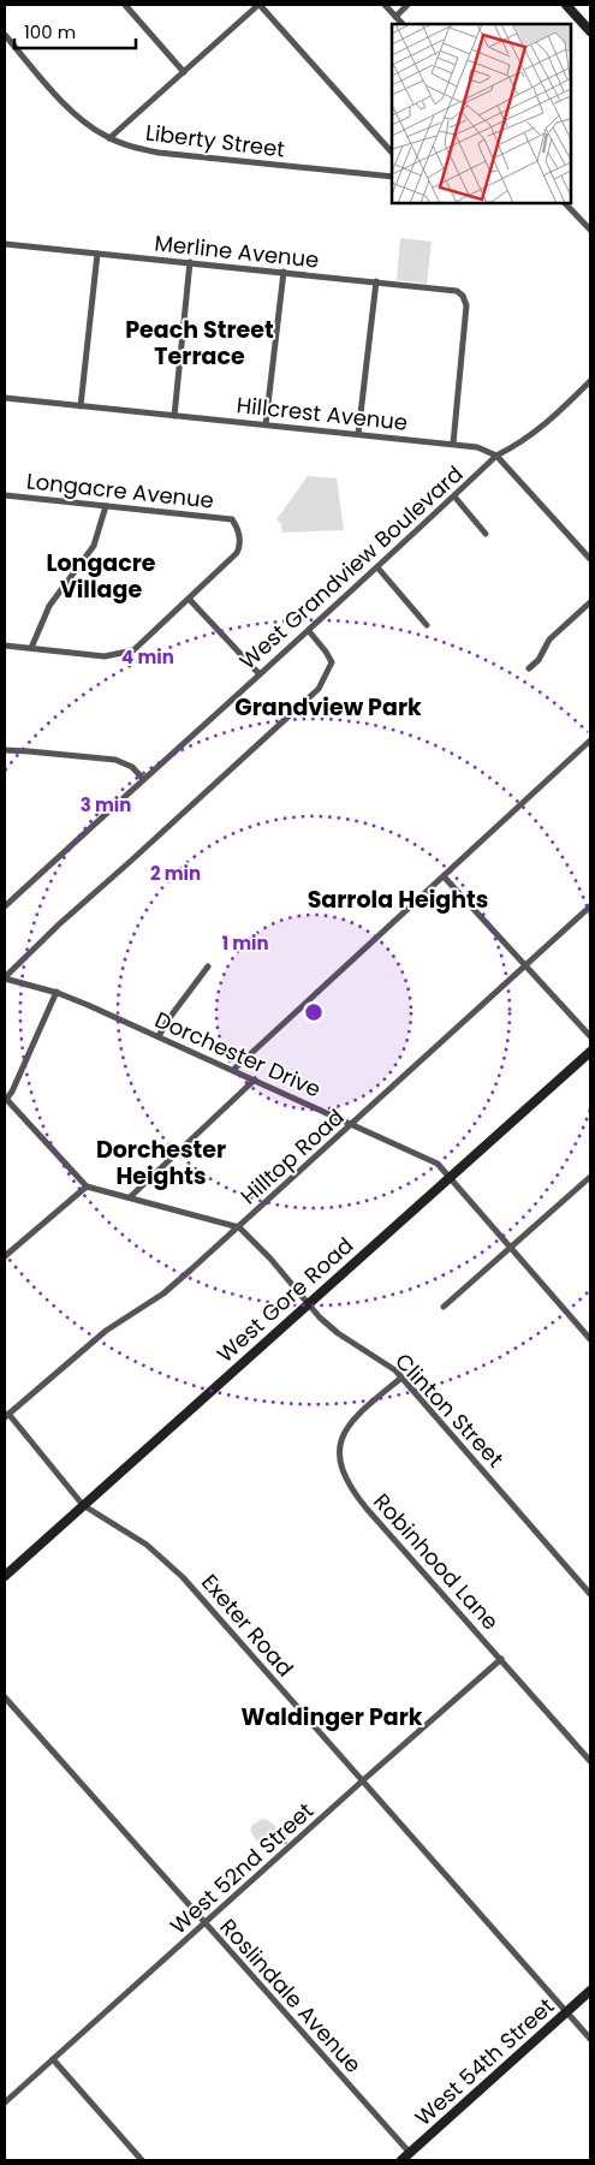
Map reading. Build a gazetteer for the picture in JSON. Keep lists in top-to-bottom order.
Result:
{
  "streets": {
    "street": [
      "Liberty Street",
      "Merline Avenue",
      "Hillcrest Avenue",
      "Longacre Avenue",
      "West Grandview Boulevard",
      "Dorchester Drive",
      "Hilltop Road",
      "West Gore Road",
      "Clinton Street",
      "Robinhood Lane",
      "Exeter Road",
      "West 52nd Street",
      "Roslindale Avenue",
      "West 54th Street"
    ]
  },
  "crossings": [
    ["Merline Avenue", "Hillcrest Avenue"],
    ["Hillcrest Avenue", "West Grandview Boulevard"],
    ["Dorchester Drive", "Hilltop Road"],
    ["Dorchester Drive", "West Gore Road"],
    ["Hilltop Road", "Clinton Street"],
    ["Hilltop Road", "Exeter Road"],
    ["West Gore Road", "Clinton Street"],
    ["West Gore Road", "Exeter Road"],
    ["Clinton Street", "Robinhood Lane"],
    ["Robinhood Lane", "West 52nd Street"],
    ["Exeter Road", "West 52nd Street"],
    ["Exeter Road", "West 54th Street"],
    ["West 52nd Street", "Roslindale Avenue"],
    ["Roslindale Avenue", "West 54th Street"]
  ],
  "districts": [
    "Peach Street Terrace",
    "Longacre Village",
    "Grandview Park",
    "Sarrola Heights",
    "Dorchester Heights",
    "Waldinger Park"
  ],
  "scale_bar": "100 m",
  "rings": [
    "4 min",
    "3 min",
    "2 min",
    "1 min"
  ]
}
